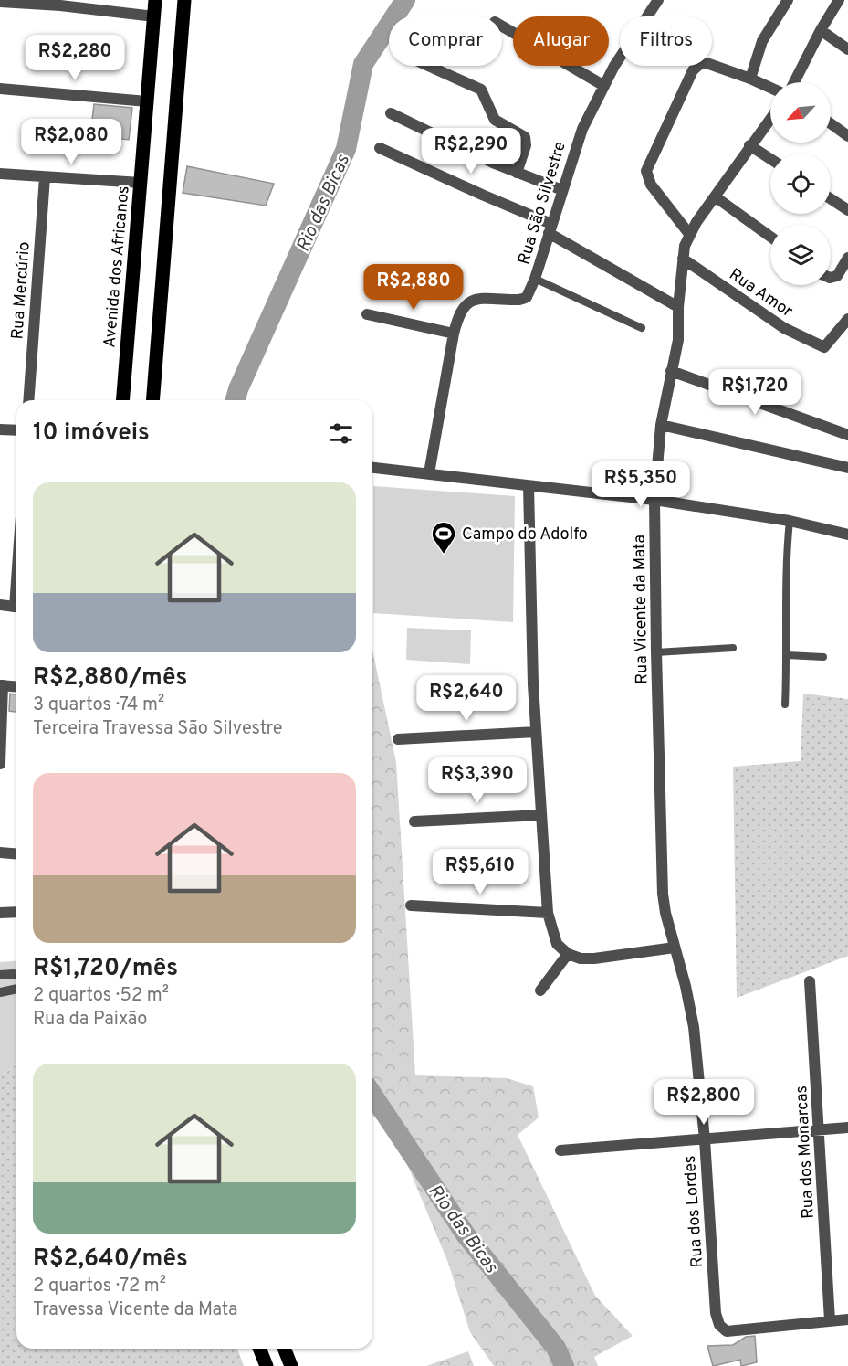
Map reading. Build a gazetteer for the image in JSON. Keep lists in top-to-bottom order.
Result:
{
  "streets": {
    "main road": ["Avenida dos Africanos"],
    "street": [
      "Rua São Silvestre",
      "Rua Mercúrio",
      "Rua Amor",
      "Rua Vicente da Mata",
      "Rua dos Monarcas",
      "Rua dos Lordes"
    ]
  },
  "crossings": [
    ["Rua Amor", "Rua Vicente da Mata"],
    ["Rua Vicente da Mata", "Rua dos Lordes"],
    ["Rua dos Monarcas", "Rua dos Lordes"]
  ],
  "water": ["Rio das Bicas"],
  "places": {
    "sports": ["Campo do Adolfo"]
  },
  "north": "bottom left",
  "page": {
    "chip": ["Comprar", "Alugar", "Filtros"],
    "price": [
      "R$2,280",
      "R$2,080",
      "R$2,290",
      "R$2,880",
      "R$1,720",
      "R$5,350",
      "R$2,640",
      "R$3,390",
      "R$5,610",
      "R$2,800"
    ],
    "heading": "10 imóveis",
    "list": [
      {
        "name": "R$2,880/mês",
        "note": "3 quartos · 74 m² · Terceira Travessa São Silvestre"
      },
      {
        "name": "R$1,720/mês",
        "note": "2 quartos · 52 m² · Rua da Paixão"
      },
      {
        "name": "R$2,640/mês",
        "note": "2 quartos · 72 m² · Travessa Vicente da Mata"
      }
    ]
  }
}
